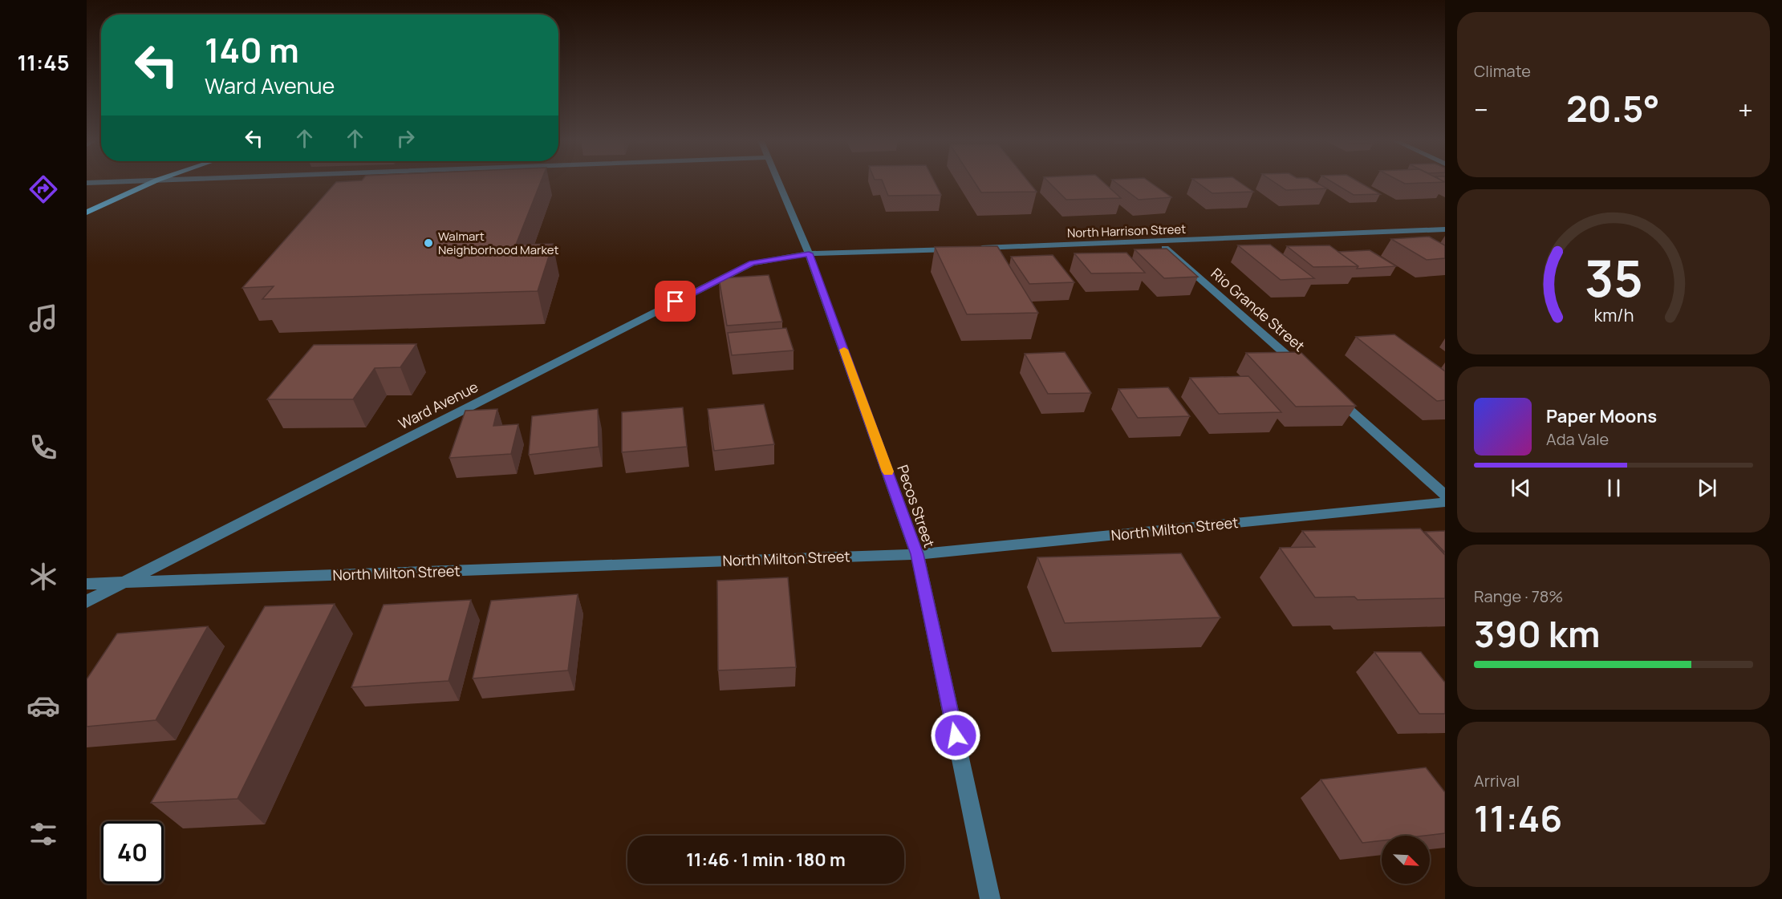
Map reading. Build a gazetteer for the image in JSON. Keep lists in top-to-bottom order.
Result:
{
  "streets": {
    "street": [
      "North Harrison Street",
      "Rio Grande Street",
      "Ward Avenue",
      "Pecos Street",
      "North Milton Street"
    ]
  },
  "crossings": [
    ["North Harrison Street", "Rio Grande Street"],
    ["Ward Avenue", "Pecos Street"],
    ["Ward Avenue", "North Milton Street"],
    ["Pecos Street", "North Milton Street"]
  ],
  "places": ["Walmart Neighborhood Market"],
  "north": "bottom right",
  "page": {
    "tabs": "11:45",
    "tile": [
      "Climate",
      ["Range · 78%", "390 km"],
      ["Arrival", "11:46"]
    ],
    "turn": ["140 m", "Ward Avenue"],
    "heat": ["−", "20.5°", "+"],
    "song": ["Paper Moons", "Ada Vale"],
    "limit": "40",
    "trip": "11:46 · 1 min · 180 m",
    "gauge": ["35", "km/h"]
  }
}
